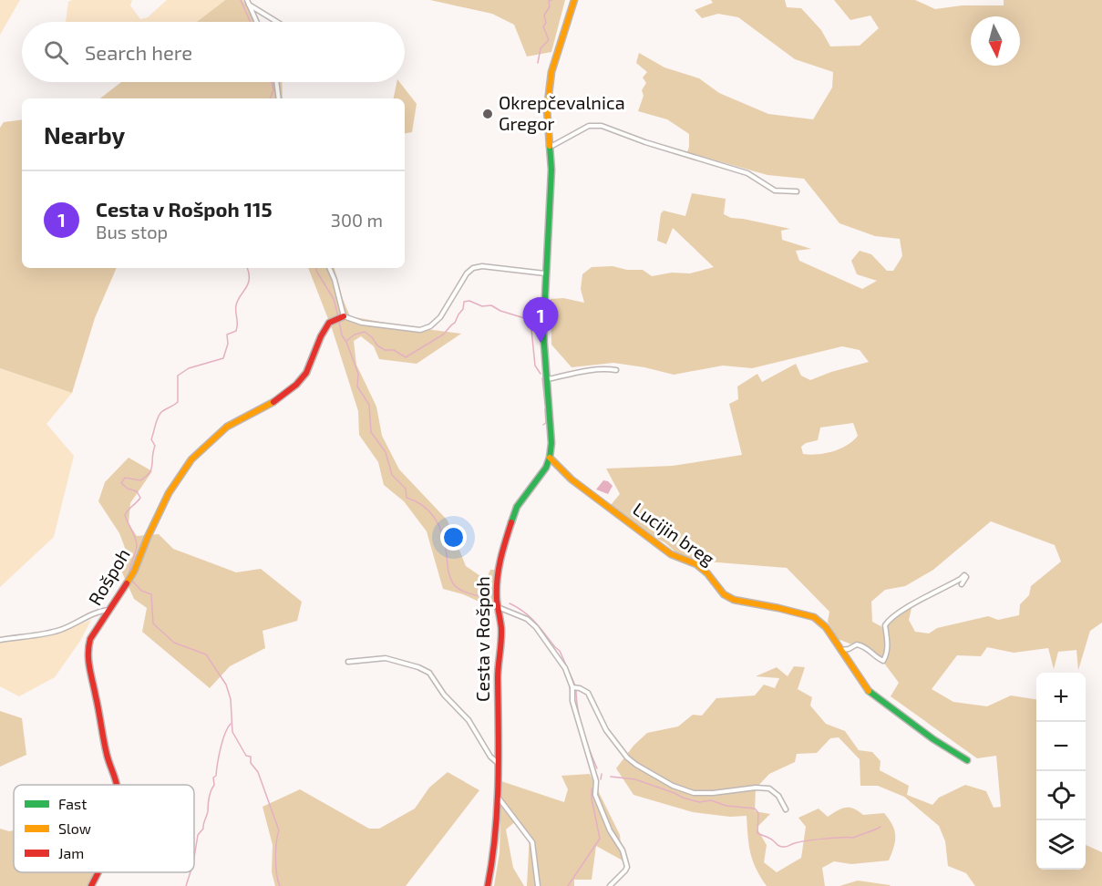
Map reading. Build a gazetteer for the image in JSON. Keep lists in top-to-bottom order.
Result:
{
  "streets": {
    "street": ["Lucijin breg", "Rošpoh", "Cesta v Rošpoh"]
  },
  "crossings": [
    ["Lucijin breg", "Cesta v Rošpoh"]
  ],
  "places": ["Okrepčevalnica Gregor"],
  "legend": ["Fast", "Slow", "Jam"],
  "north": "bottom",
  "page": {
    "search": "Search here",
    "heading": "Nearby",
    "list": [
      {
        "mark": "1",
        "name": "Cesta v Rošpoh 115",
        "note": "Bus stop",
        "value": "300 m"
      }
    ],
    "pins": "1",
    "map_buttons": ["+", "−"]
  }
}
